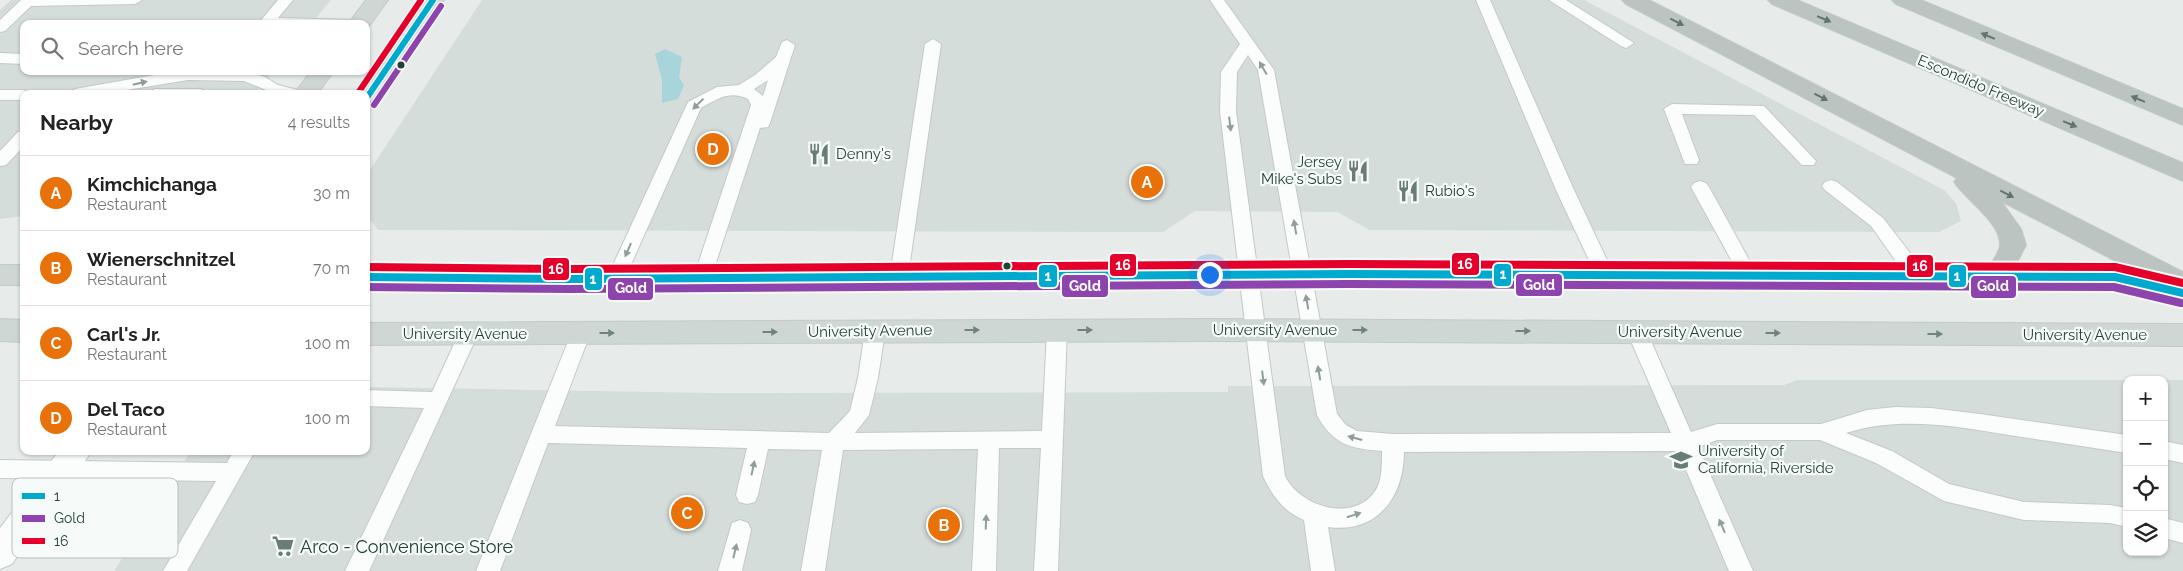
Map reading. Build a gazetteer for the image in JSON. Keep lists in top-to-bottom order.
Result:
{
  "streets": {
    "highway": ["Escondido Freeway"],
    "main road": ["University Avenue"]
  },
  "places": {
    "restaurant": ["Denny's", "Jersey Mike's Subs", "Rubio's"],
    "school or university": ["University of California, Riverside"],
    "supermarket": ["Arco - Convenience Store"]
  },
  "lines": ["transit line 1", "transit line 16", "transit line Gold"],
  "legend": ["1", "Gold", "16"],
  "page": {
    "search": "Search here",
    "heading": ["Nearby", "4 results"],
    "pins": [
      "D",
      "A",
      "C",
      "B"
    ],
    "list": [
      {
        "mark": "A",
        "name": "Kimchichanga",
        "note": "Restaurant",
        "value": "30 m"
      },
      {
        "mark": "B",
        "name": "Wienerschnitzel",
        "note": "Restaurant",
        "value": "70 m"
      },
      {
        "mark": "C",
        "name": "Carl's Jr.",
        "note": "Restaurant",
        "value": "100 m"
      },
      {
        "mark": "D",
        "name": "Del Taco",
        "note": "Restaurant",
        "value": "100 m"
      }
    ],
    "map_buttons": ["+", "−"]
  }
}
